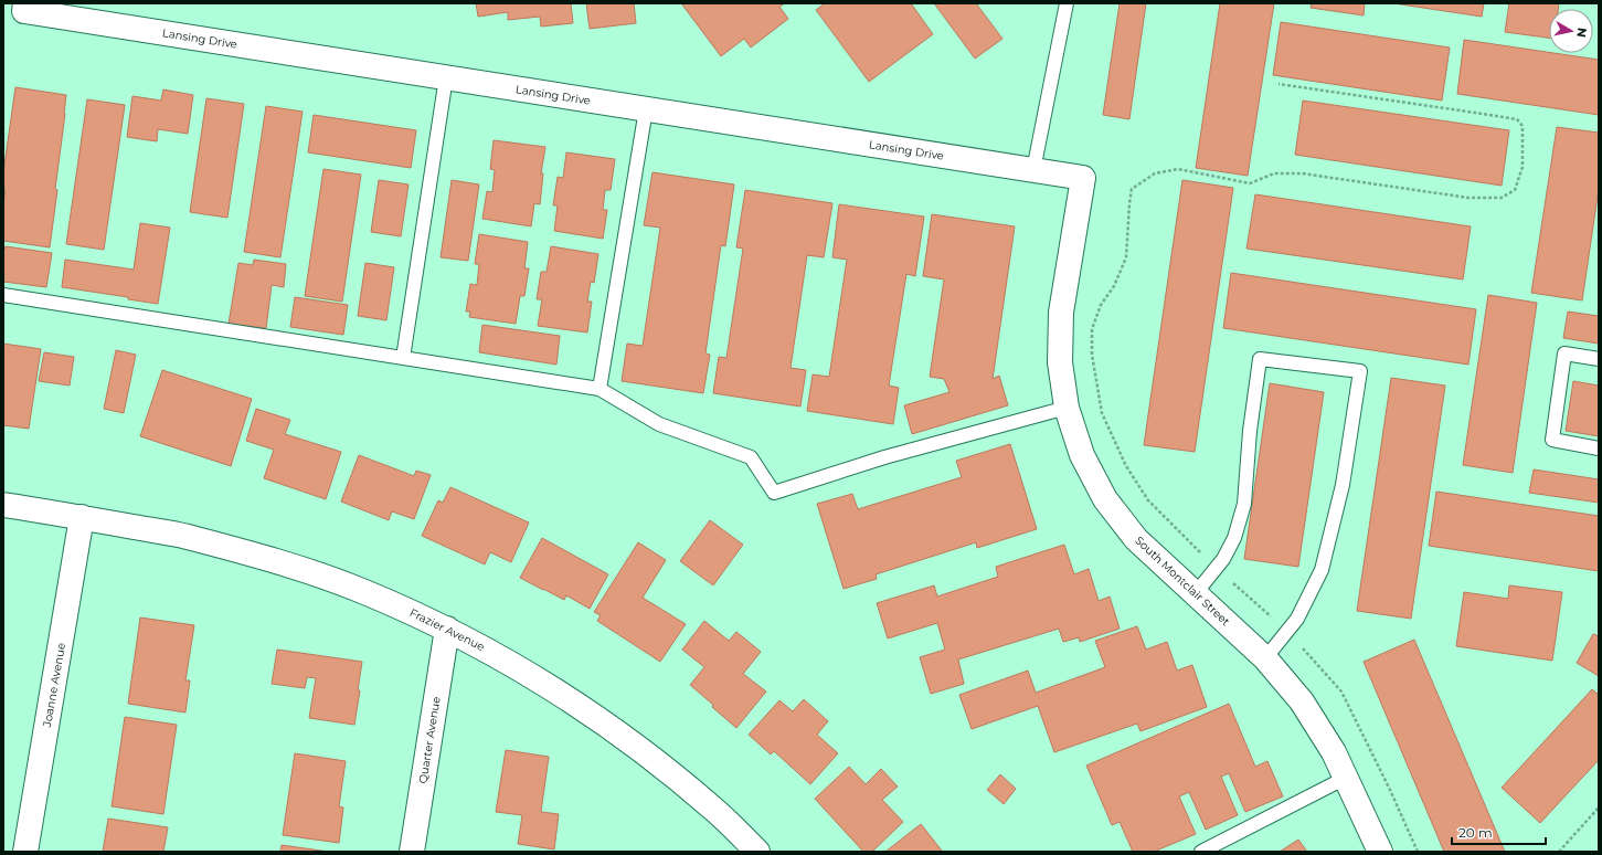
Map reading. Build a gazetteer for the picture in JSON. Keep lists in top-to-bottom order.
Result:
{
  "streets": {
    "street": [
      "Lansing Drive",
      "South Montclair Street",
      "Frazier Avenue",
      "Joanne Avenue",
      "Quarter Avenue"
    ]
  },
  "crossings": [
    ["Lansing Drive", "South Montclair Street"],
    ["Frazier Avenue", "Joanne Avenue"],
    ["Frazier Avenue", "Quarter Avenue"]
  ],
  "scale_bar": "20 m",
  "north": "right"
}
